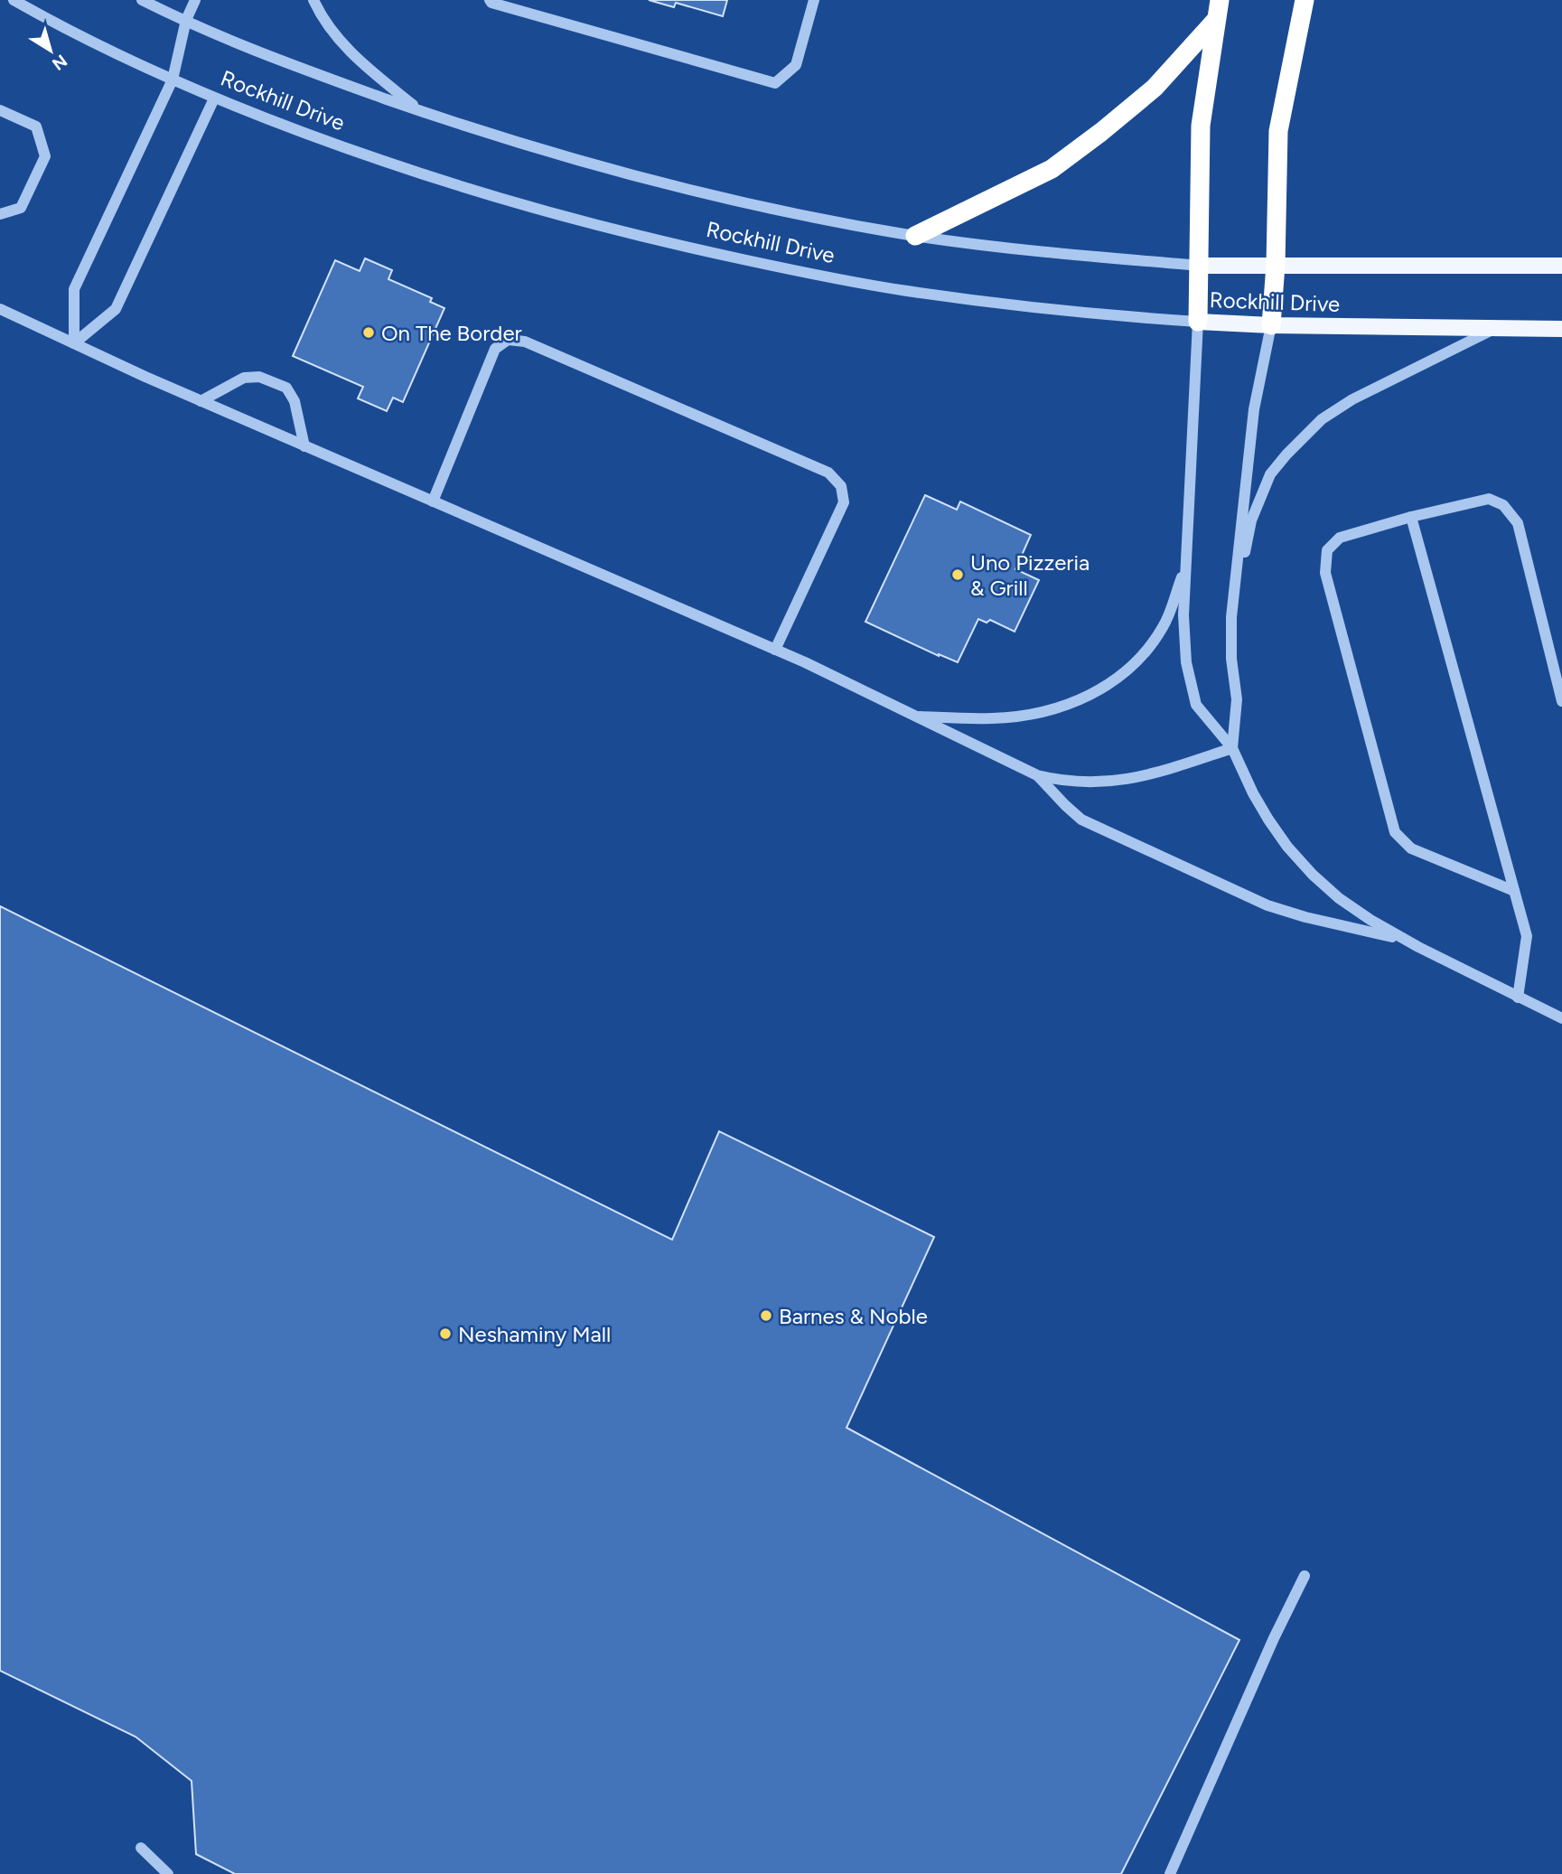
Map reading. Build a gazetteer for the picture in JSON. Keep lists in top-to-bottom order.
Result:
{
  "streets": {
    "main road": ["Rockhill Drive"]
  },
  "places": [
    "On The Border",
    "Uno Pizzeria & Grill",
    "Barnes & Noble",
    "Neshaminy Mall"
  ],
  "north": "bottom right"
}
